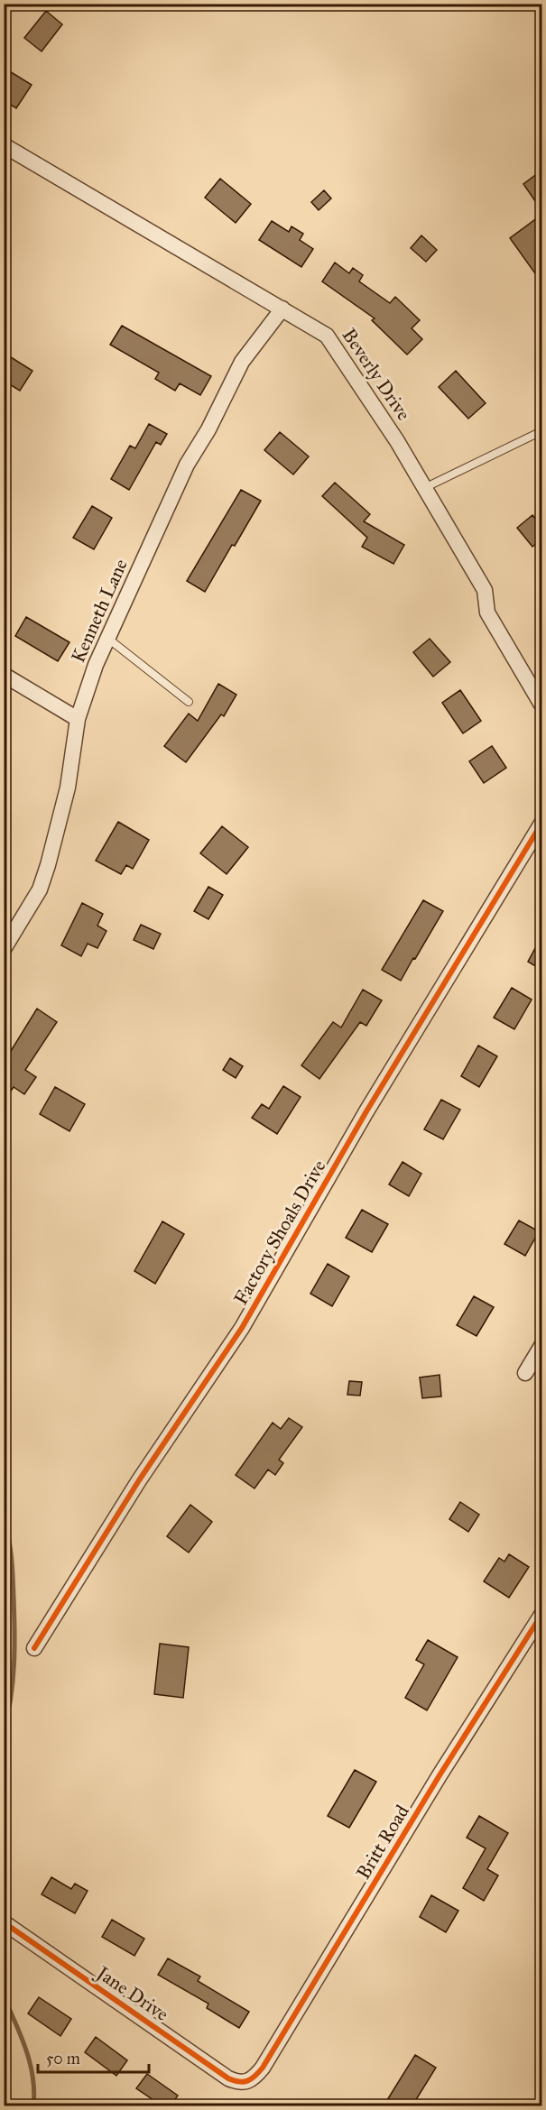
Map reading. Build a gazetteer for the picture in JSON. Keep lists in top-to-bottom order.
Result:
{
  "streets": {
    "street": [
      "Beverly Drive",
      "Kenneth Lane",
      "Factory Shoals Drive",
      "Britt Road",
      "Jane Drive"
    ]
  },
  "crossings": [
    ["Beverly Drive", "Kenneth Lane"],
    ["Britt Road", "Jane Drive"]
  ],
  "scale_bar": "50 m"
}
